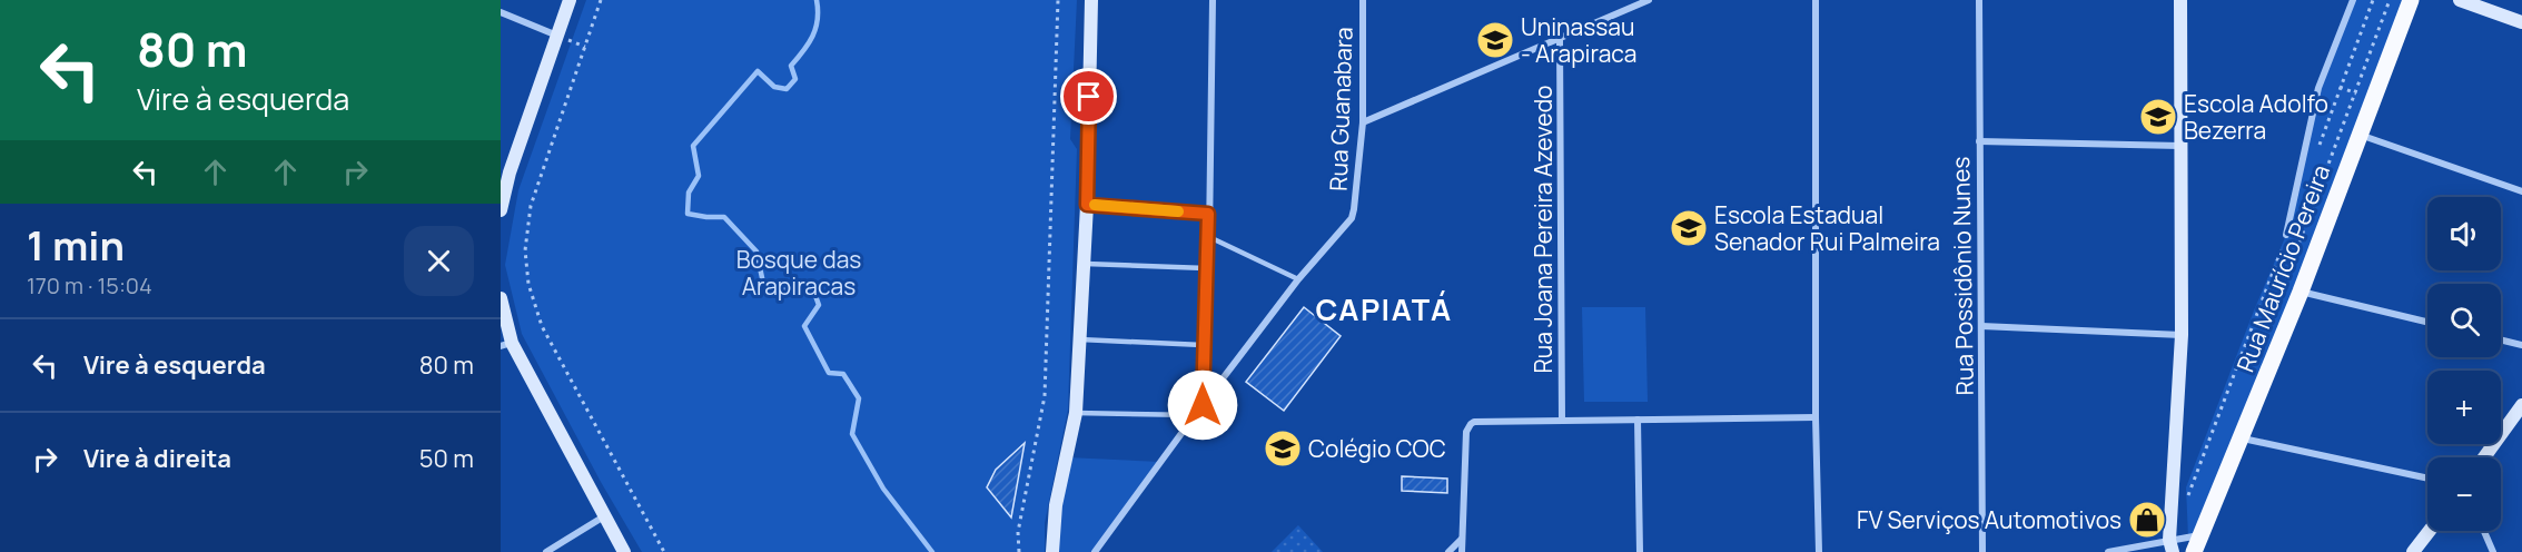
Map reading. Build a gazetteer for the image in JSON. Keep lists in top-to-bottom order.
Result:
{
  "streets": {
    "main road": ["Rua Maurício Pereira"],
    "street": ["Rua Guanabara", "Rua Joana Pereira Azevedo", "Rua Possidônio Nunes"]
  },
  "districts": ["CAPIATÁ"],
  "parks": ["Bosque das Arapiracas"],
  "places": {
    "school or university": [
      "Uninassau - Arapiraca",
      "Escola Adolfo Bezerra",
      "Escola Estadual Senador Rui Palmeira",
      "Colégio COC"
    ],
    "shop": ["FV Serviços Automotivos"]
  },
  "page": {
    "turn": ["80 m", "Vire à esquerda"],
    "map_buttons": ["+", "−"],
    "heading": ["1 min", "170 m · 15:04"],
    "list": [
      {
        "name": "Vire à esquerda",
        "value": "80 m"
      },
      {
        "name": "Vire à direita",
        "value": "50 m"
      }
    ]
  }
}
